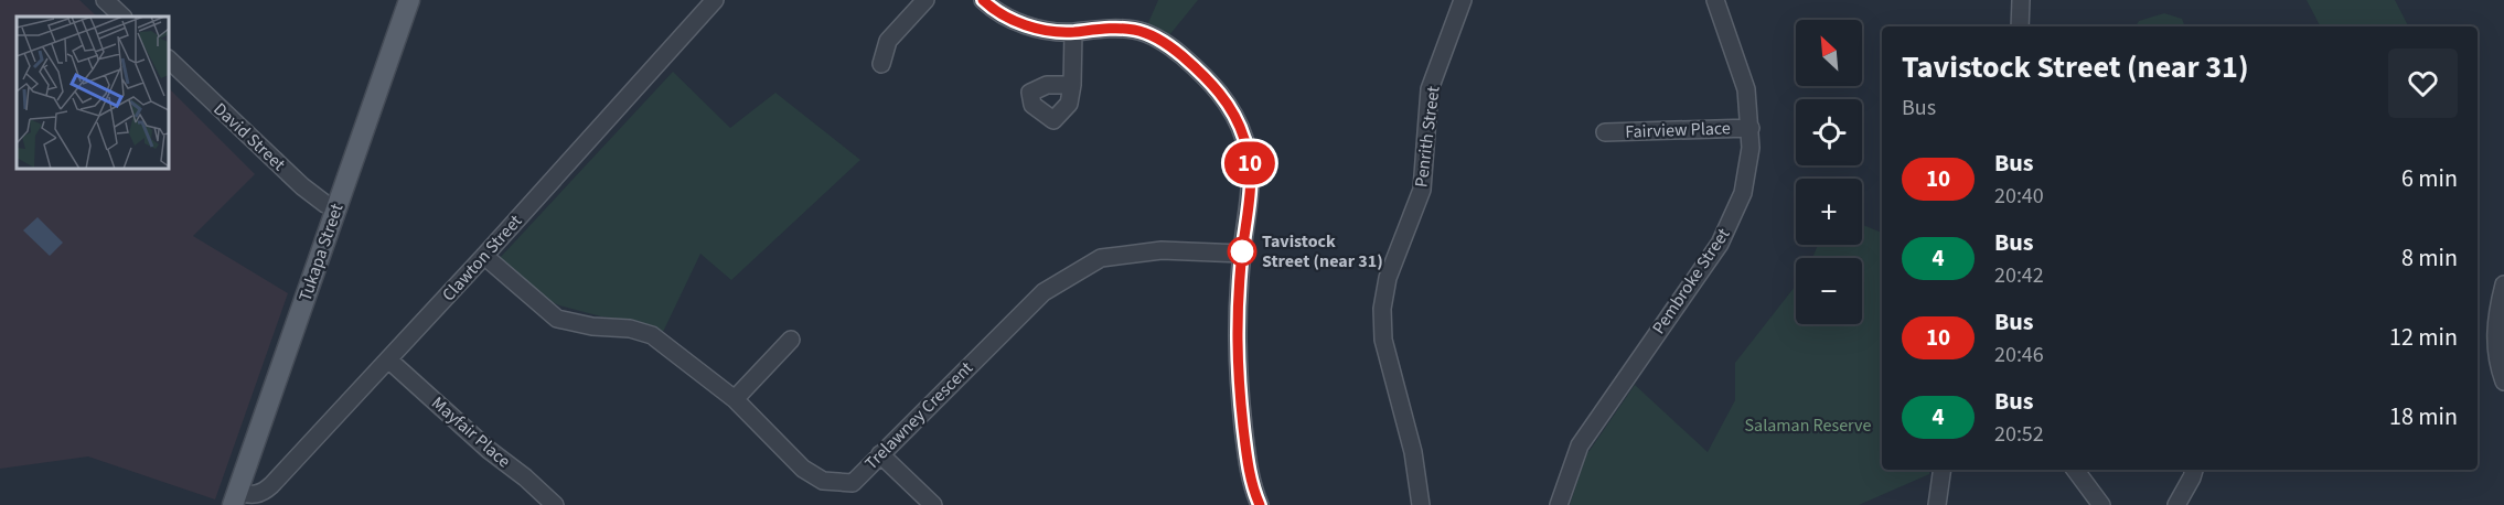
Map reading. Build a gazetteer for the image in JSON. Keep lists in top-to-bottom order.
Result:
{
  "streets": {
    "main road": ["Tukapa Street"],
    "street": [
      "Fairview Place",
      "David Street",
      "Penrith Street",
      "Clawton Street",
      "Pembroke Street",
      "Trelawney Crescent",
      "Mayfair Place"
    ]
  },
  "crossings": [
    ["Fairview Place", "Pembroke Street"],
    ["David Street", "Tukapa Street"],
    ["Tukapa Street", "Clawton Street"],
    ["Clawton Street", "Trelawney Crescent"],
    ["Clawton Street", "Mayfair Place"]
  ],
  "parks": ["Salaman Reserve"],
  "places": ["Tavistock Street (near 31)"],
  "lines": ["bus line 10"],
  "north": "top left",
  "page": {
    "on_map": "10",
    "map_buttons": ["+", "−"],
    "heading": ["Tavistock Street (near 31)", "Bus"],
    "list": [
      {
        "mark": "10",
        "name": "Bus",
        "note": "20:40",
        "value": "6 min"
      },
      {
        "mark": "4",
        "name": "Bus",
        "note": "20:42",
        "value": "8 min"
      },
      {
        "mark": "10",
        "name": "Bus",
        "note": "20:46",
        "value": "12 min"
      },
      {
        "mark": "4",
        "name": "Bus",
        "note": "20:52",
        "value": "18 min"
      }
    ]
  }
}
